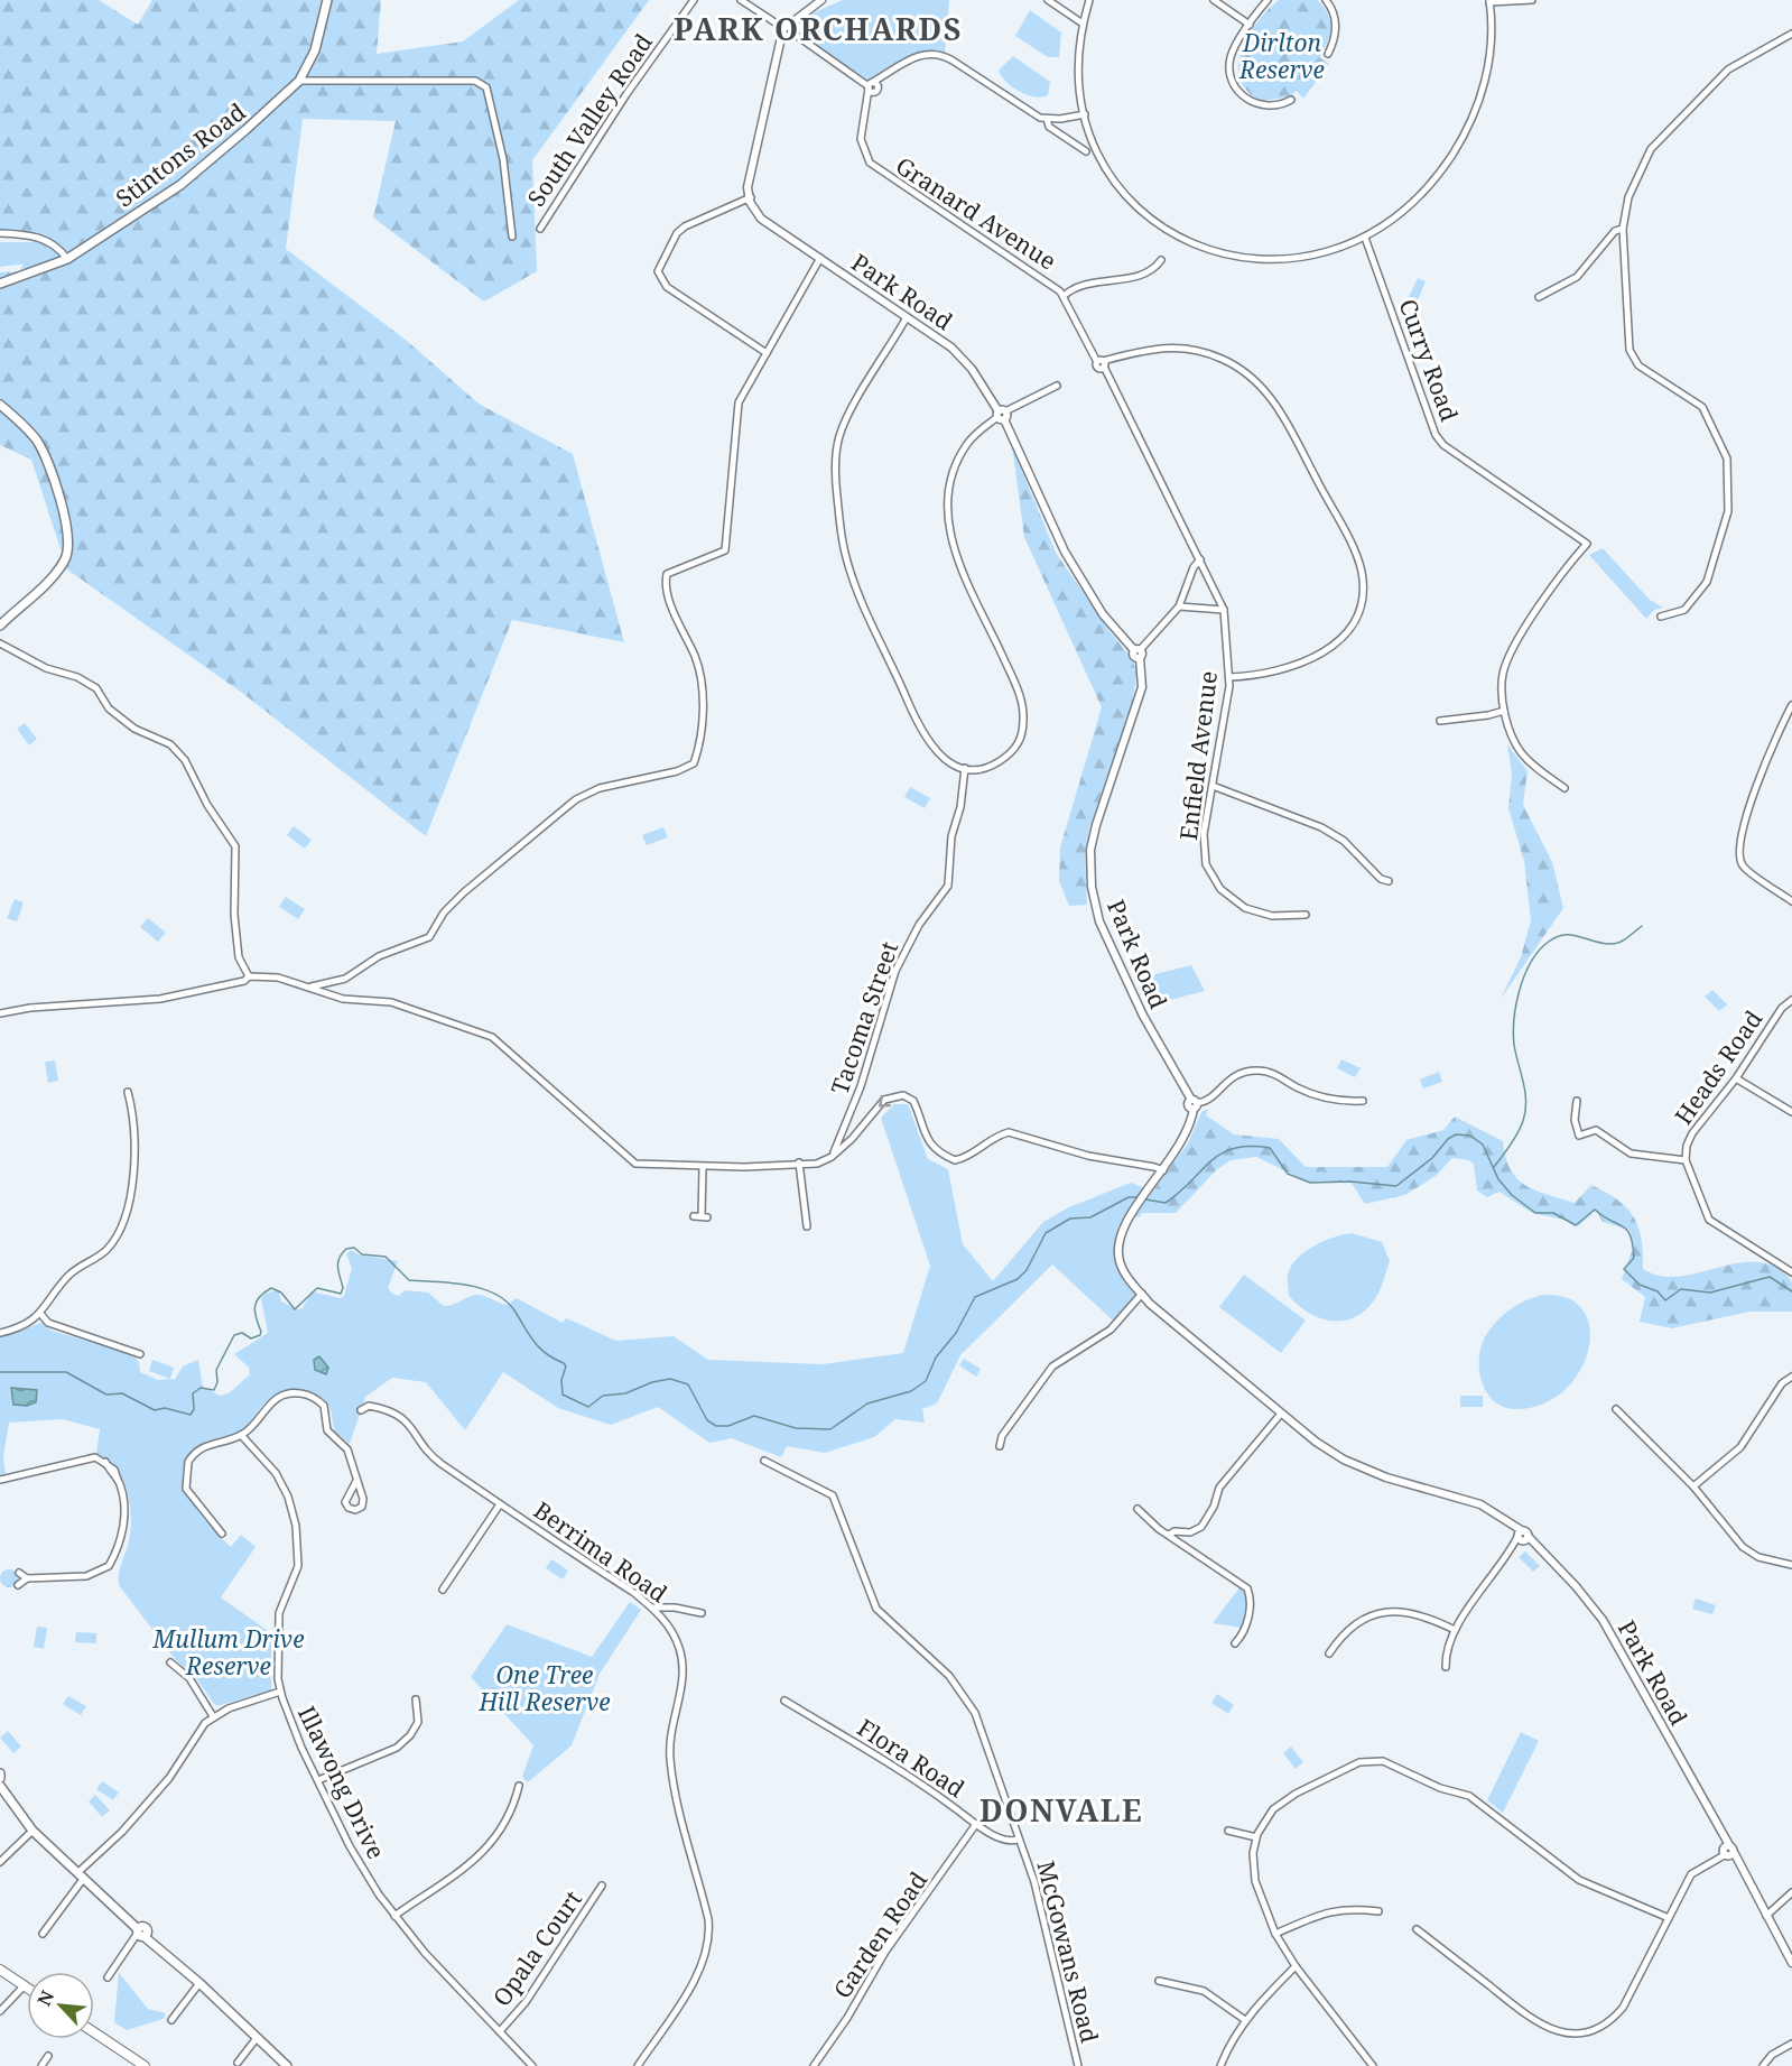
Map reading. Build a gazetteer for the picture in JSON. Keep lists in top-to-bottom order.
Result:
{
  "streets": {
    "main road": ["Stintons Road"],
    "street": [
      "South Valley Road",
      "Granard Avenue",
      "Park Road",
      "Curry Road",
      "Enfield Avenue",
      "Tacoma Street",
      "Heads Road",
      "Berrima Road",
      "Flora Road",
      "Illawong Drive",
      "Garden Road",
      "Opala Court",
      "McGowans Road"
    ]
  },
  "crossings": [
    ["Granard Avenue", "Enfield Avenue"],
    ["Flora Road", "Garden Road"],
    ["Flora Road", "McGowans Road"],
    ["Illawong Drive", "Opala Court"]
  ],
  "districts": ["PARK ORCHARDS", "DONVALE"],
  "parks": ["Dirlton Reserve", "Mullum Drive Reserve", "One Tree Hill Reserve"],
  "north": "top left"
}
